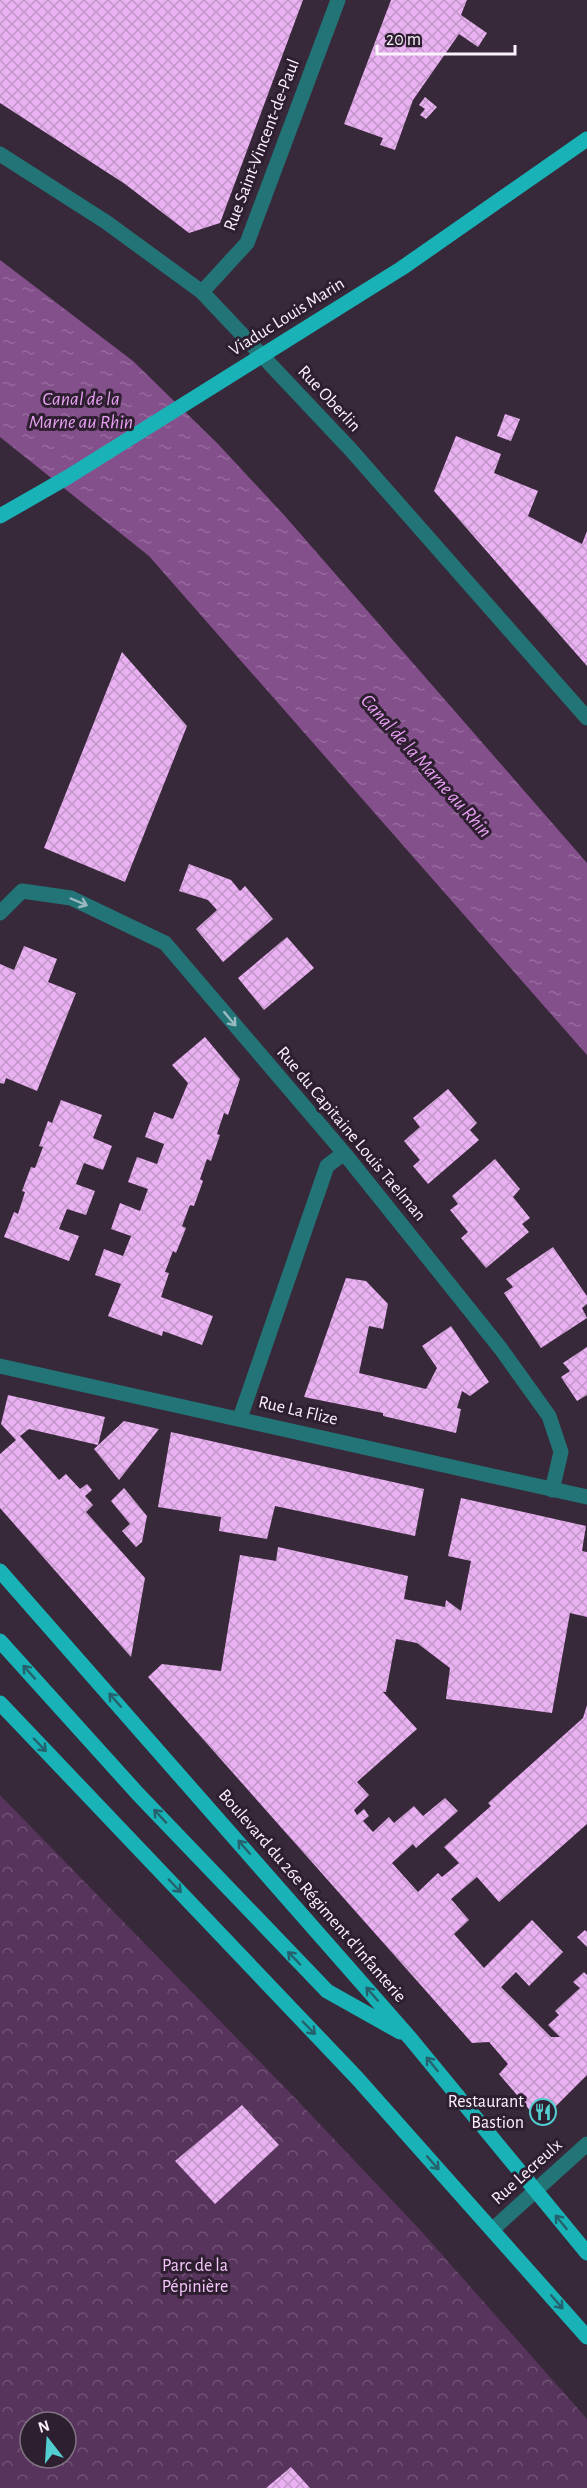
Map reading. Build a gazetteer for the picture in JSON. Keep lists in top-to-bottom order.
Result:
{
  "streets": {
    "main road": ["Viaduc Louis Marin", "Boulevard du 26e Régiment d'Infanterie"],
    "street": [
      "Rue Saint-Vincent-de-Paul",
      "Rue Oberlin",
      "Rue du Capitaine Louis Taelman",
      "Rue La Flize",
      "Rue Lecreulx"
    ]
  },
  "crossings": [
    ["Rue Saint-Vincent-de-Paul", "Rue Oberlin"],
    ["Rue du Capitaine Louis Taelman", "Rue La Flize"],
    ["Boulevard du 26e Régiment d'Infanterie", "Rue Lecreulx"]
  ],
  "one_way": ["Rue du Capitaine Louis Taelman"],
  "water": ["Canal de la Marne au Rhin"],
  "parks": ["Parc de la Pépinière"],
  "places": {
    "restaurant": ["Restaurant Bastion"]
  },
  "scale_bar": "20 m",
  "north": "top"
}
